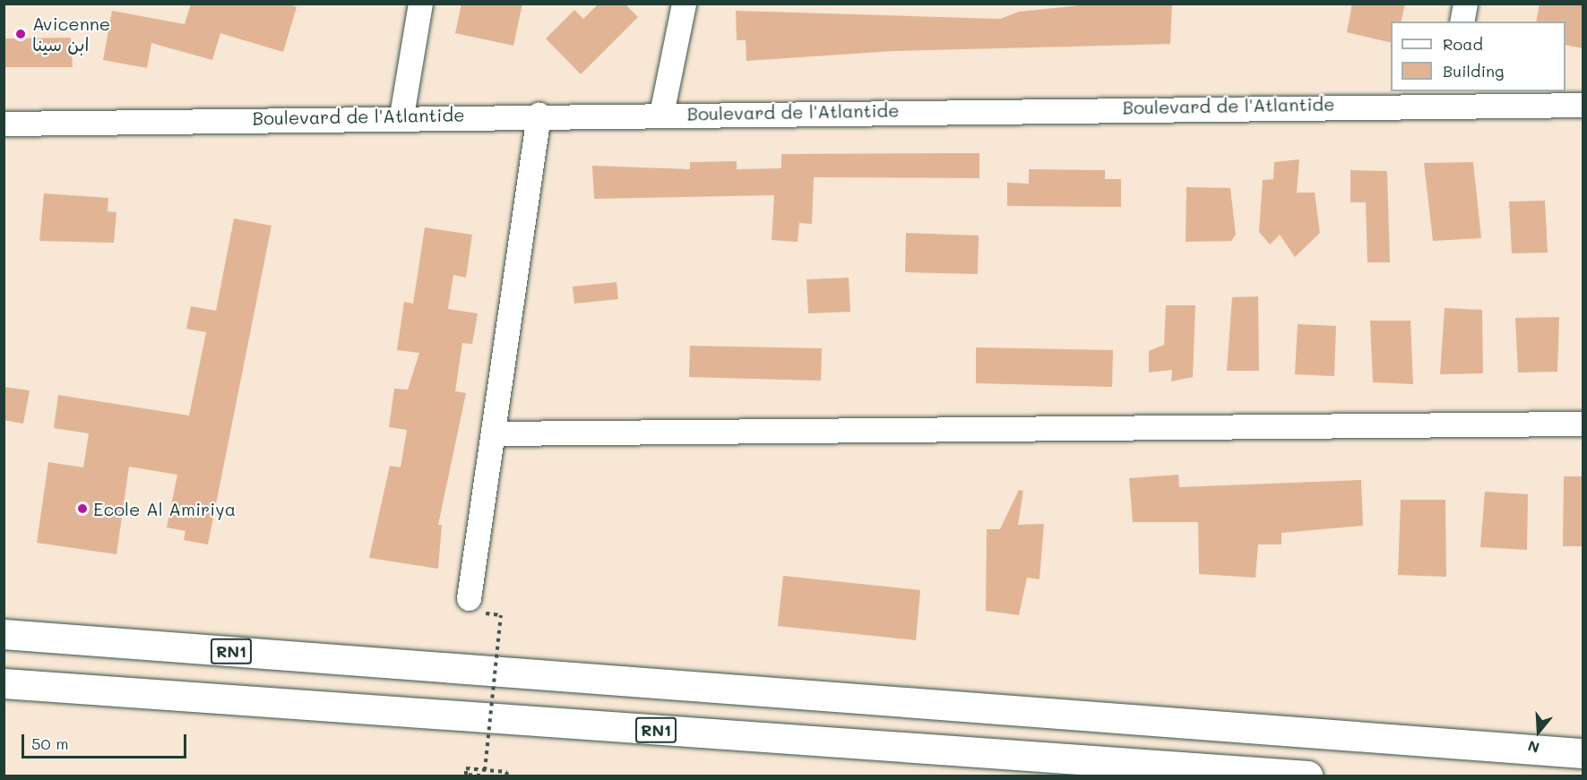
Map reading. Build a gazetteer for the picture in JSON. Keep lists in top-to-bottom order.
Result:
{
  "streets": {
    "highway": ["RN1"],
    "street": ["Boulevard de l'Atlantide"]
  },
  "places": ["Avicenne ابن سينا", "Ecole Al Amiriya"],
  "legend": ["Road", "Building"],
  "scale_bar": "50 m",
  "north": "bottom"
}
